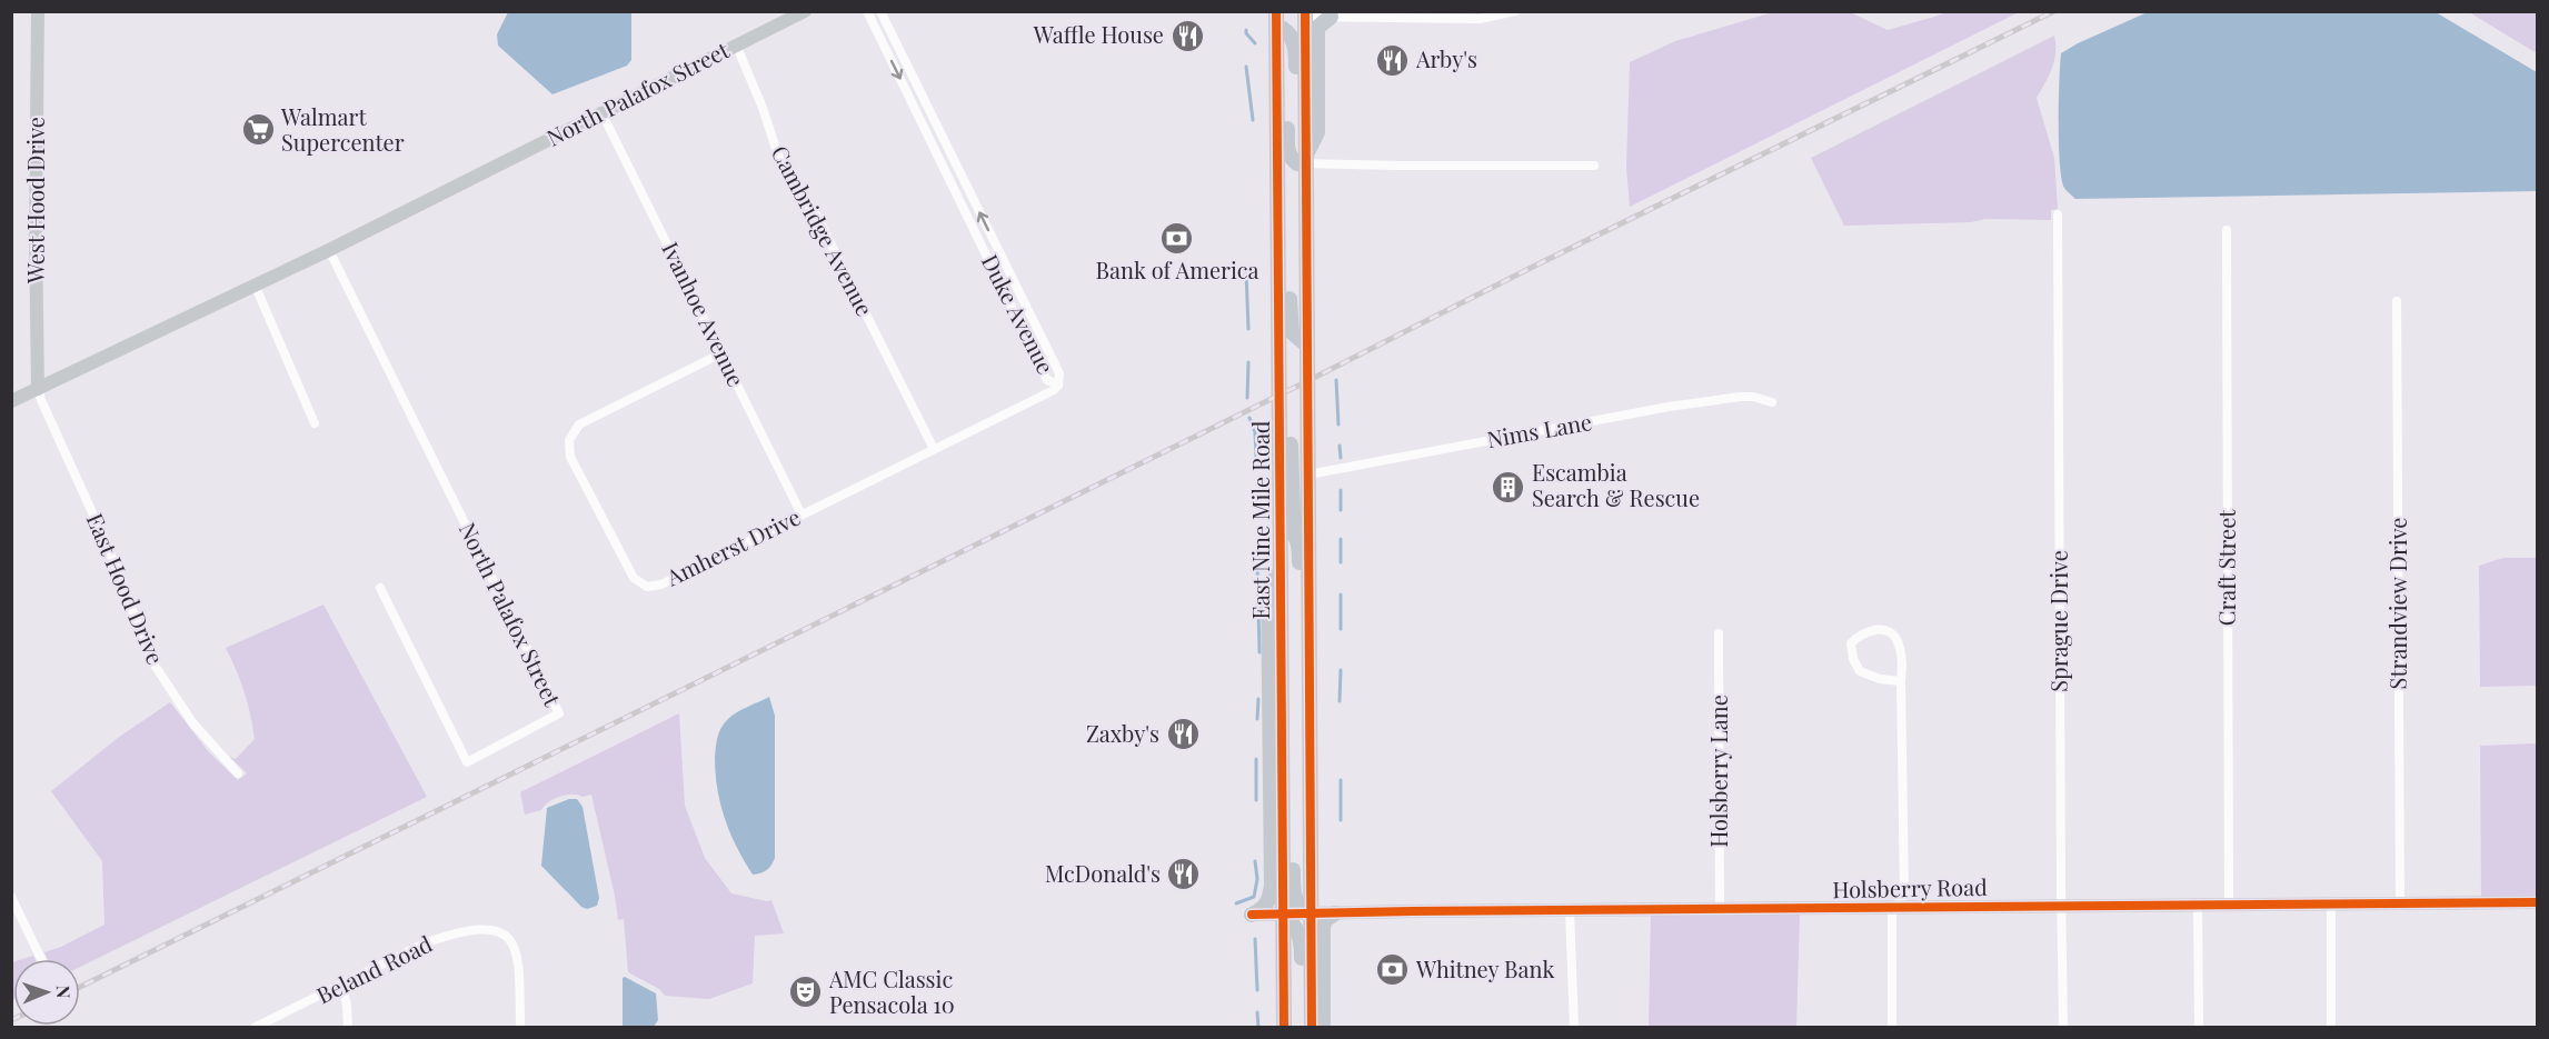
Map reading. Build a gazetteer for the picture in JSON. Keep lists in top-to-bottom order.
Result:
{
  "streets": {
    "main road": ["East Nine Mile Road"],
    "street": [
      "North Palafox Street",
      "West Hood Drive",
      "Cambridge Avenue",
      "Ivanhoe Avenue",
      "Duke Avenue",
      "Nims Lane",
      "Amherst Drive",
      "Craft Street",
      "East Hood Drive",
      "Strandview Drive",
      "Sprague Drive",
      "Holsberry Lane",
      "Holsberry Road",
      "Beland Road"
    ]
  },
  "crossings": [
    ["North Palafox Street", "West Hood Drive"],
    ["North Palafox Street", "Cambridge Avenue"],
    ["North Palafox Street", "Ivanhoe Avenue"],
    ["North Palafox Street", "East Hood Drive"],
    ["West Hood Drive", "East Hood Drive"],
    ["Cambridge Avenue", "Amherst Drive"],
    ["Ivanhoe Avenue", "Amherst Drive"],
    ["Duke Avenue", "Amherst Drive"],
    ["Nims Lane", "East Nine Mile Road"],
    ["East Nine Mile Road", "Holsberry Road"],
    ["Craft Street", "Holsberry Road"],
    ["Strandview Drive", "Holsberry Road"],
    ["Sprague Drive", "Holsberry Road"],
    ["Holsberry Lane", "Holsberry Road"]
  ],
  "places": {
    "restaurant": [
      "Waffle House",
      "Arby's",
      "Zaxby's",
      "McDonald's"
    ],
    "supermarket": ["Walmart Supercenter"],
    "bank": ["Bank of America", "Whitney Bank"],
    "building": ["Escambia Search & Rescue"],
    "theatre": ["AMC Classic Pensacola 10"]
  },
  "north": "right"
}
